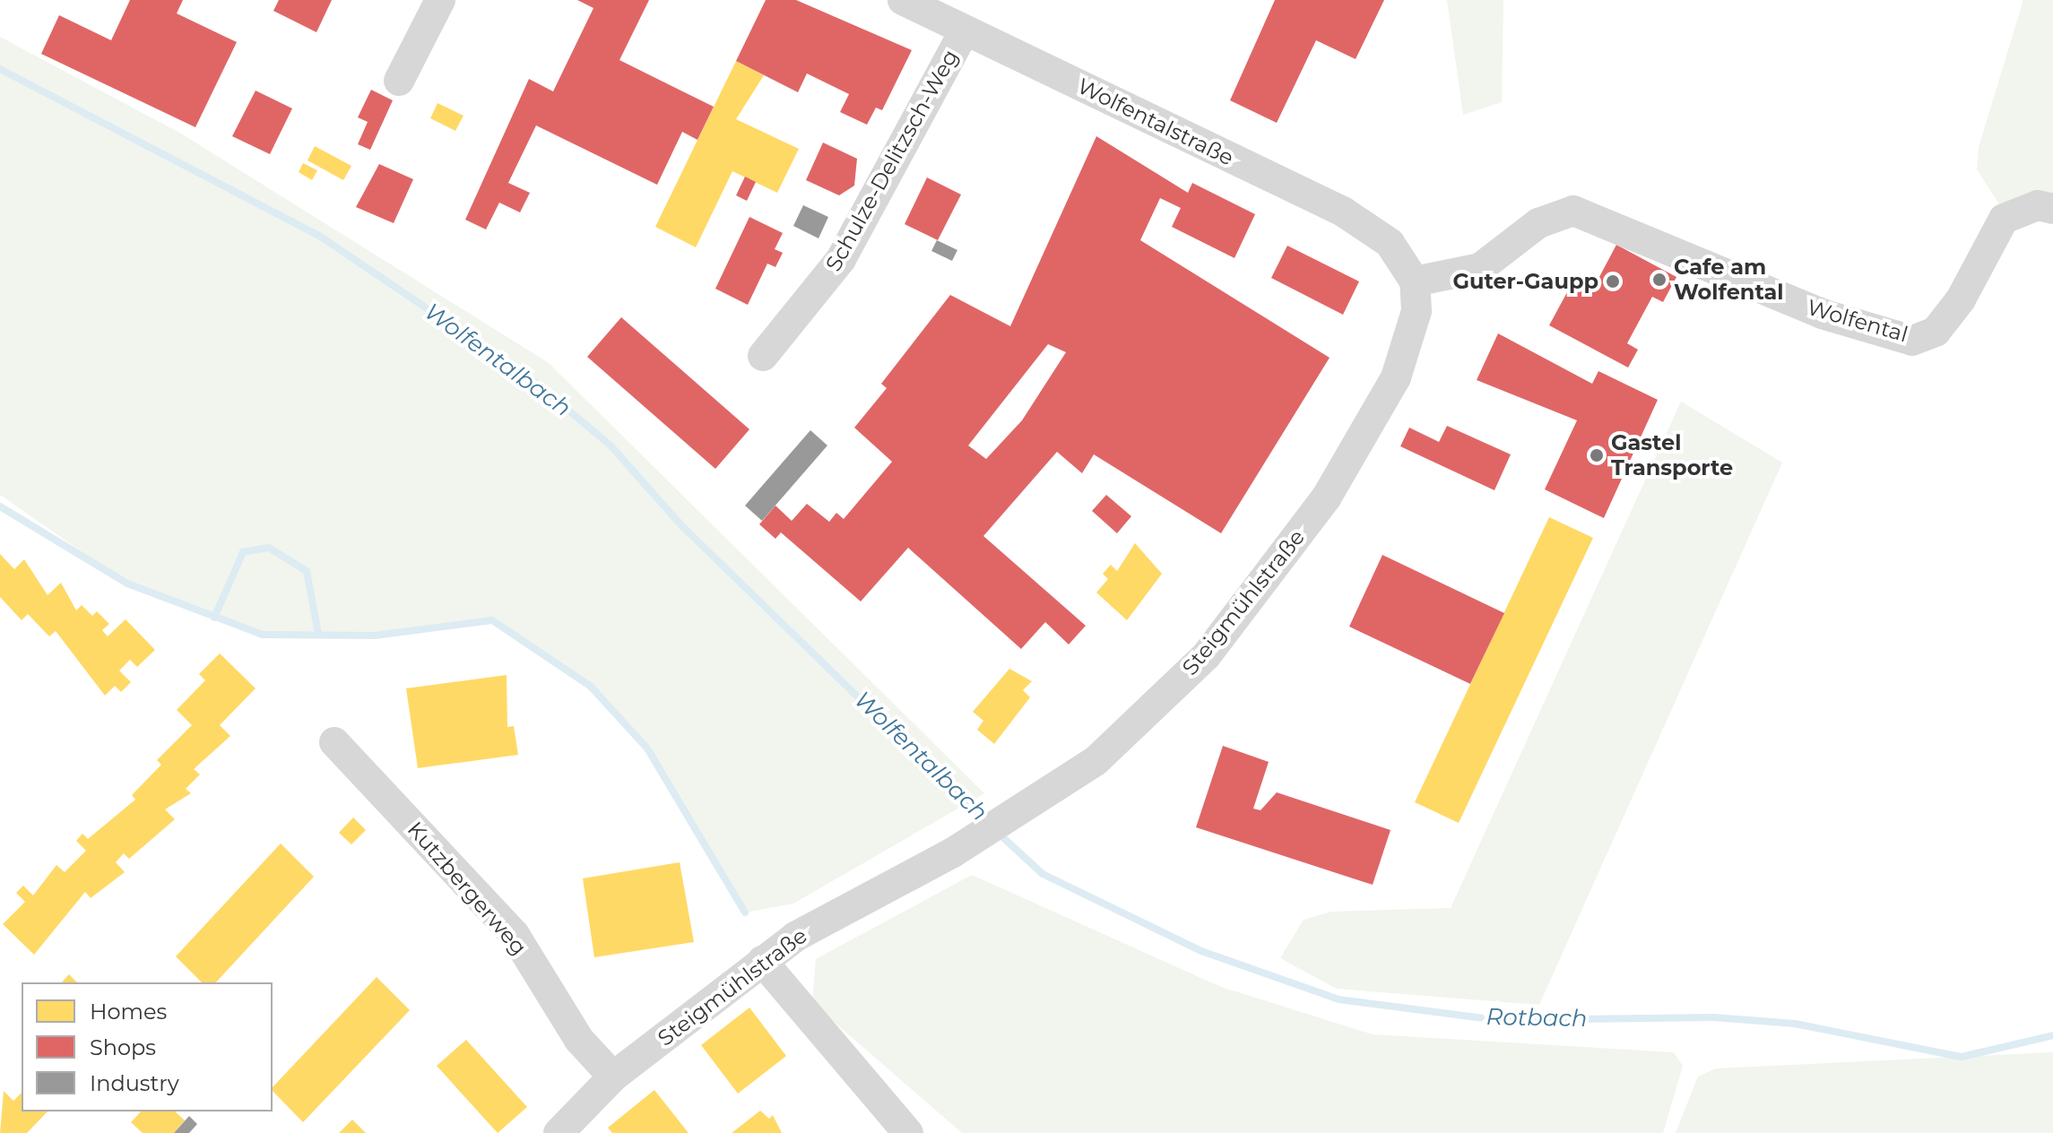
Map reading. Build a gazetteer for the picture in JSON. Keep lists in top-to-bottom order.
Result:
{
  "streets": {
    "street": [
      "Wolfentalstraße",
      "Schulze-Delitzsch-Weg",
      "Wolfental",
      "Steigmühlstraße",
      "Kutzbergerweg"
    ]
  },
  "crossings": [
    ["Wolfentalstraße", "Schulze-Delitzsch-Weg"],
    ["Wolfentalstraße", "Wolfental"],
    ["Wolfentalstraße", "Steigmühlstraße"],
    ["Wolfental", "Steigmühlstraße"],
    ["Steigmühlstraße", "Kutzbergerweg"]
  ],
  "water": ["Wolfentalbach", "Rotbach"],
  "places": ["Cafe am Wolfental", "Guter-Gaupp", "Gastel Transporte"],
  "legend": ["Homes", "Shops", "Industry"]
}
